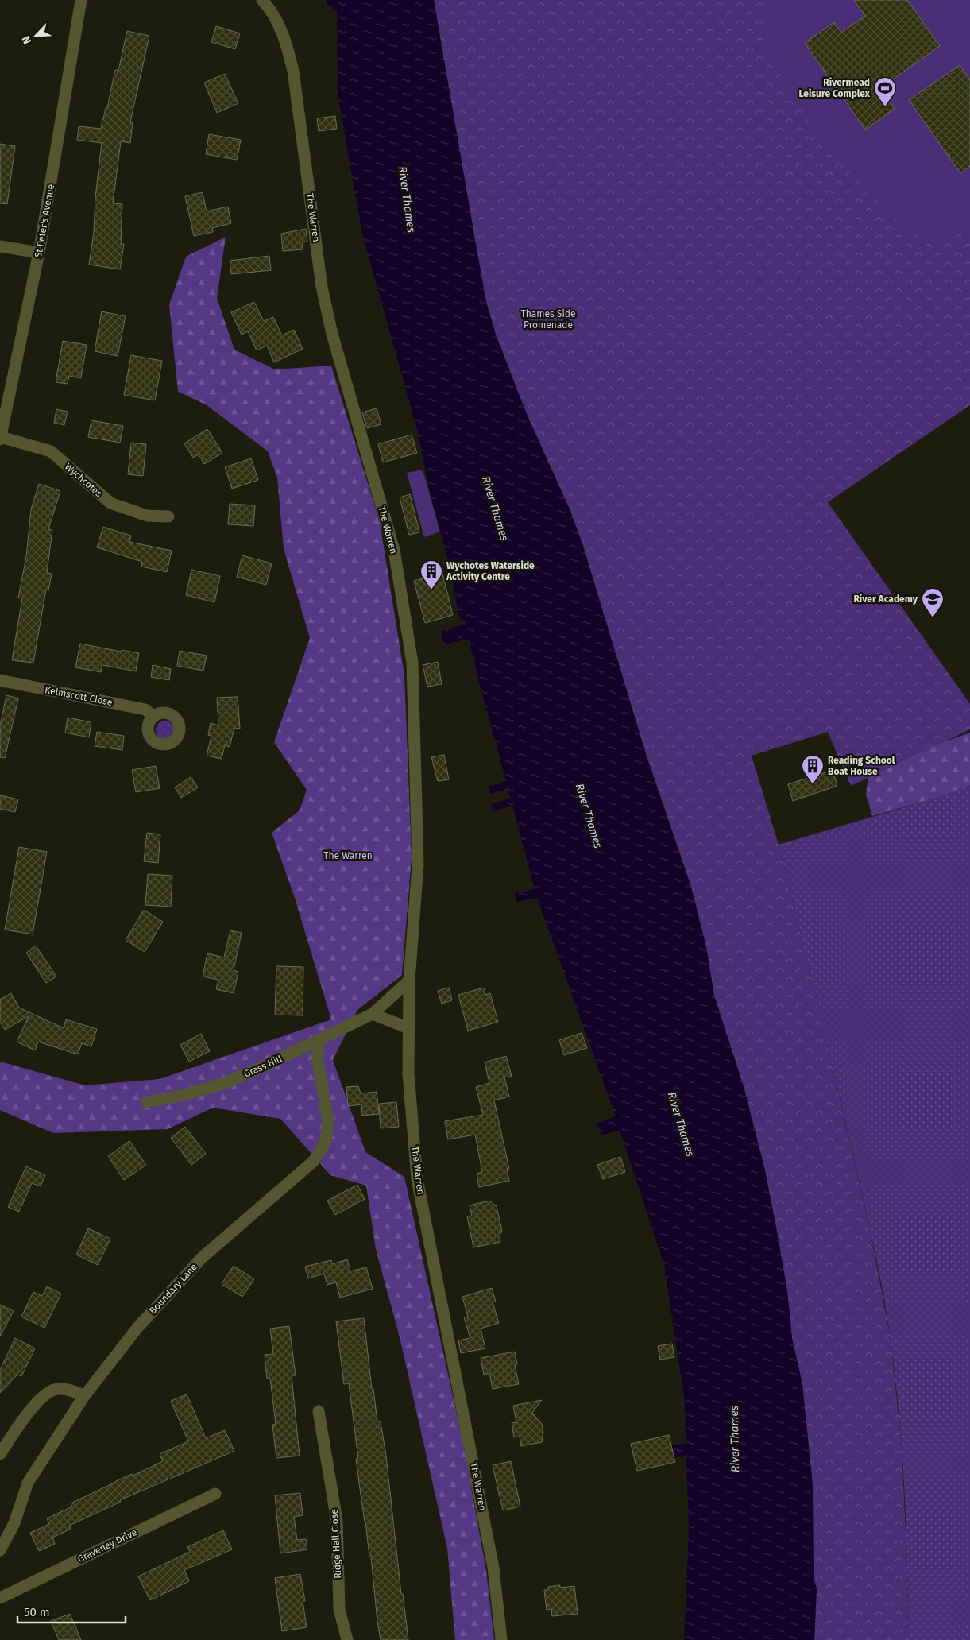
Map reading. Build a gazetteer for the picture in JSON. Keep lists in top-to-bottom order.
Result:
{
  "streets": {
    "street": [
      "The Warren",
      "St Peter's Avenue",
      "Wychcotes",
      "Kelmscott Close",
      "Grass Hill",
      "Boundary Lane",
      "Ridge Hall Close",
      "Graveney Drive"
    ]
  },
  "crossings": [
    ["The Warren", "Grass Hill"],
    ["St Peter's Avenue", "Wychcotes"],
    ["Grass Hill", "Boundary Lane"]
  ],
  "water": ["River Thames"],
  "parks": ["Thames Side Promenade", "The Warren"],
  "places": {
    "sports": ["Rivermead Leisure Complex"],
    "building": ["Wychotes Waterside Activity Centre", "Reading School Boat House"],
    "school or university": ["River Academy"]
  },
  "scale_bar": "50 m",
  "north": "bottom left"
}
